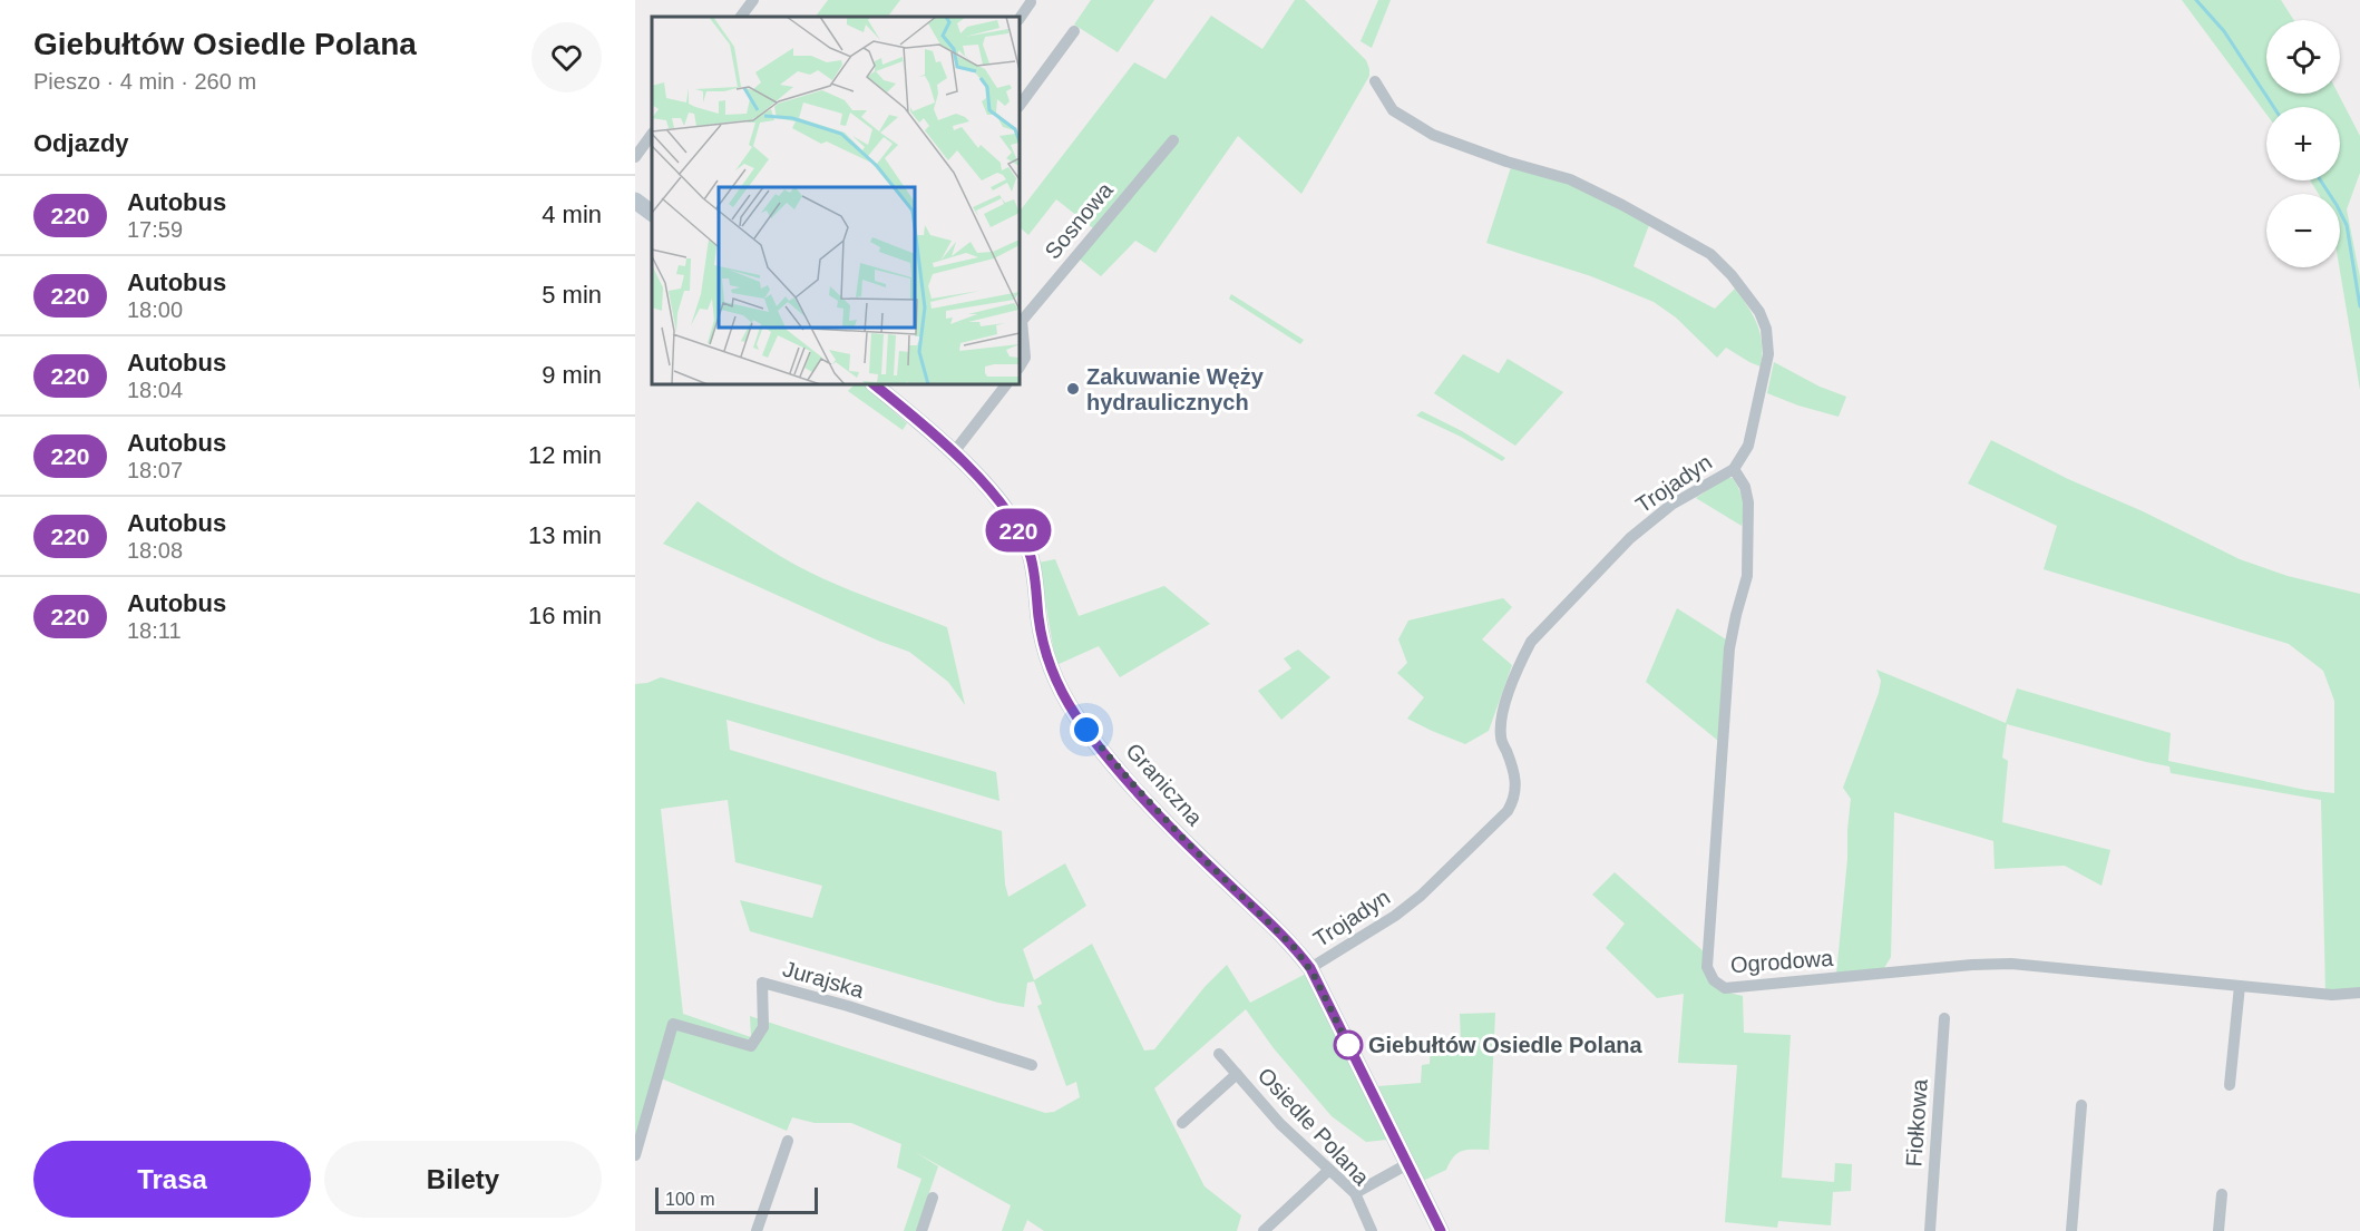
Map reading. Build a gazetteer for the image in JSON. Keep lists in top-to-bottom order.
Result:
{
  "streets": {
    "street": [
      "Sosnowa",
      "Trojadyn",
      "Graniczna",
      "Ogrodowa",
      "Jurajska",
      "Fiołkowa",
      "Osiedle Polana"
    ]
  },
  "crossings": [
    ["Trojadyn", "Graniczna"],
    ["Trojadyn", "Ogrodowa"]
  ],
  "places": ["Zakuwanie Węży hydraulicznych", "Giebułtów Osiedle Polana"],
  "lines": ["bus line 220"],
  "scale_bar": "100 m",
  "page": {
    "heading": [
      ["Giebułtów Osiedle Polana", "Pieszo · 4 min · 260 m"],
      "Odjazdy"
    ],
    "on_map": "220",
    "map_buttons": ["+", "−"],
    "list": [
      {
        "mark": "220",
        "name": "Autobus",
        "note": "17:59",
        "value": "4 min"
      },
      {
        "mark": "220",
        "name": "Autobus",
        "note": "18:00",
        "value": "5 min"
      },
      {
        "mark": "220",
        "name": "Autobus",
        "note": "18:04",
        "value": "9 min"
      },
      {
        "mark": "220",
        "name": "Autobus",
        "note": "18:07",
        "value": "12 min"
      },
      {
        "mark": "220",
        "name": "Autobus",
        "note": "18:08",
        "value": "13 min"
      },
      {
        "mark": "220",
        "name": "Autobus",
        "note": "18:11",
        "value": "16 min"
      }
    ],
    "buttons": ["Trasa", "Bilety"],
    "scale": "100 m"
  }
}
